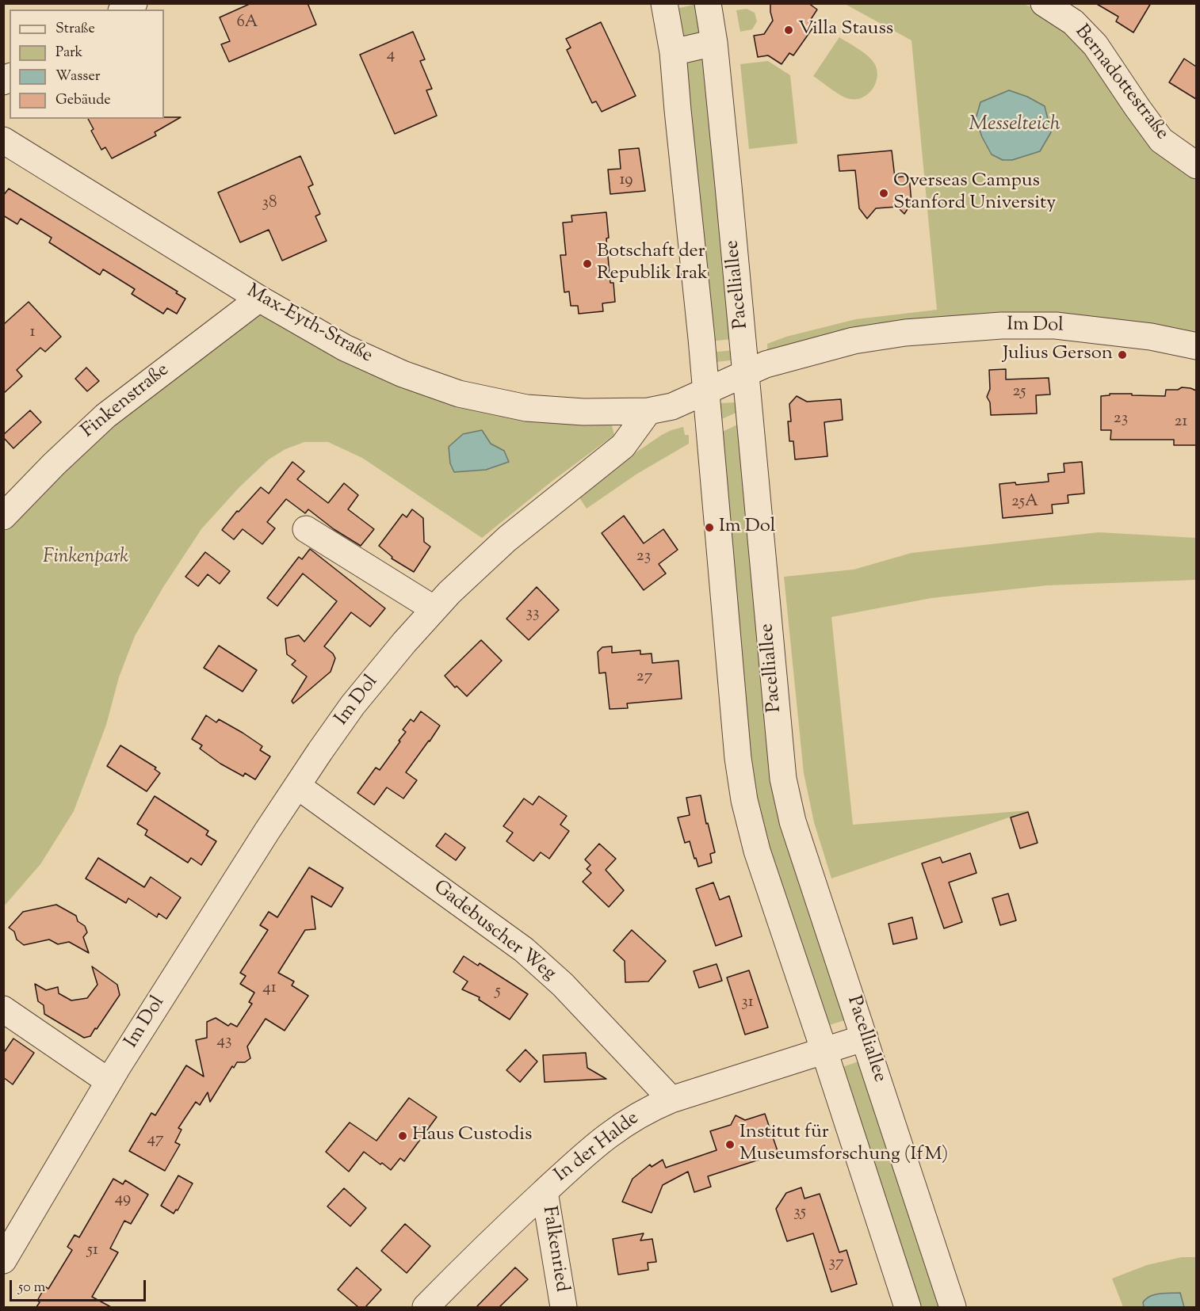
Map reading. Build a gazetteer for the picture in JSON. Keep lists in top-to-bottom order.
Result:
{
  "streets": {
    "street": [
      "Bernadottestraße",
      "Pacelliallee",
      "Max-Eyth-Straße",
      "Im Dol",
      "Finkenstraße",
      "Gadebuscher Weg",
      "In der Halde",
      "Falkenried"
    ]
  },
  "crossings": [
    ["Pacelliallee", "Im Dol"],
    ["Pacelliallee", "In der Halde"],
    ["Max-Eyth-Straße", "Im Dol"],
    ["Max-Eyth-Straße", "Finkenstraße"],
    ["Im Dol", "Gadebuscher Weg"],
    ["Gadebuscher Weg", "In der Halde"],
    ["In der Halde", "Falkenried"]
  ],
  "water": ["Messelteich"],
  "parks": ["Finkenpark"],
  "places": [
    "Villa Stauss",
    "Overseas Campus Stanford University",
    "Botschaft der Republik Irak",
    "Julius Gerson",
    "Im Dol",
    "Haus Custodis",
    "Institut für Museumsforschung (IfM)"
  ],
  "house_numbers": [
    "6A",
    "4",
    "19",
    "38",
    "1",
    "25",
    "23",
    "21",
    "25A",
    "23",
    "33",
    "27",
    "41",
    "5",
    "31",
    "43",
    "47",
    "49",
    "35",
    "51",
    "37"
  ],
  "legend": [
    "Straße",
    "Park",
    "Wasser",
    "Gebäude"
  ],
  "scale_bar": "50 m"
}
